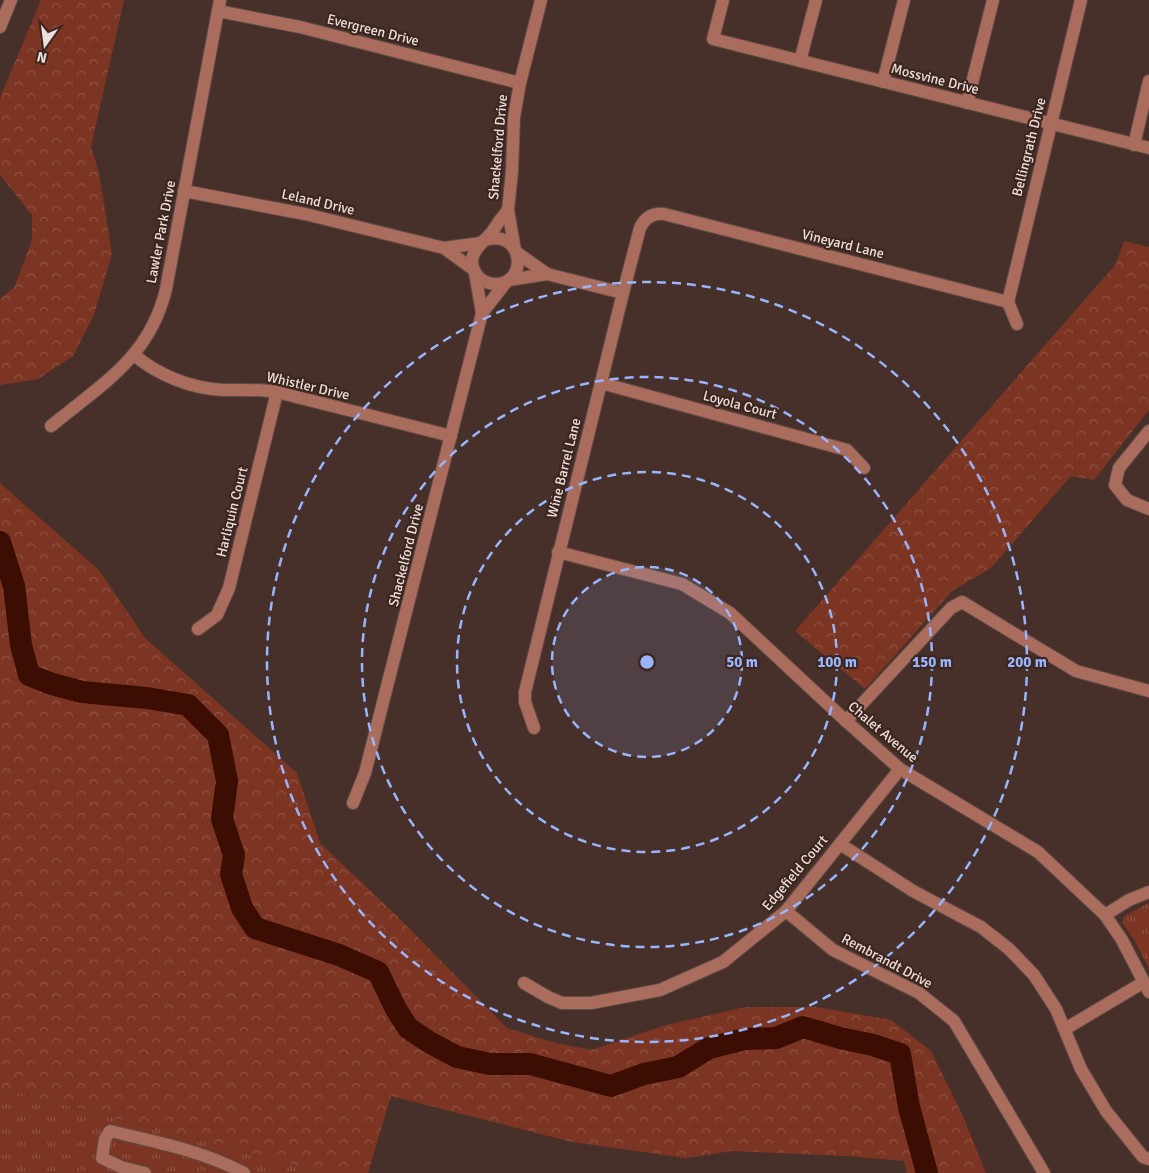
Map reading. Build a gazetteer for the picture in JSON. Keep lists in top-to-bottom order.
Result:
{
  "streets": {
    "street": [
      "Evergreen Drive",
      "Mossvine Drive",
      "Shackelford Drive",
      "Bellingrath Drive",
      "Leland Drive",
      "Lawler Park Drive",
      "Vineyard Lane",
      "Whistler Drive",
      "Loyola Court",
      "Wine Barrel Lane",
      "Harliquin Court",
      "Chalet Avenue",
      "Edgefield Court",
      "Rembrandt Drive"
    ]
  },
  "crossings": [
    ["Evergreen Drive", "Shackelford Drive"],
    ["Evergreen Drive", "Lawler Park Drive"],
    ["Mossvine Drive", "Bellingrath Drive"],
    ["Shackelford Drive", "Leland Drive"],
    ["Shackelford Drive", "Whistler Drive"],
    ["Bellingrath Drive", "Vineyard Lane"],
    ["Leland Drive", "Lawler Park Drive"],
    ["Lawler Park Drive", "Whistler Drive"],
    ["Vineyard Lane", "Wine Barrel Lane"],
    ["Whistler Drive", "Harliquin Court"],
    ["Loyola Court", "Wine Barrel Lane"],
    ["Wine Barrel Lane", "Chalet Avenue"],
    ["Chalet Avenue", "Edgefield Court"],
    ["Edgefield Court", "Rembrandt Drive"]
  ],
  "north": "bottom",
  "rings": [
    "50 m",
    "100 m",
    "150 m",
    "200 m"
  ]
}
